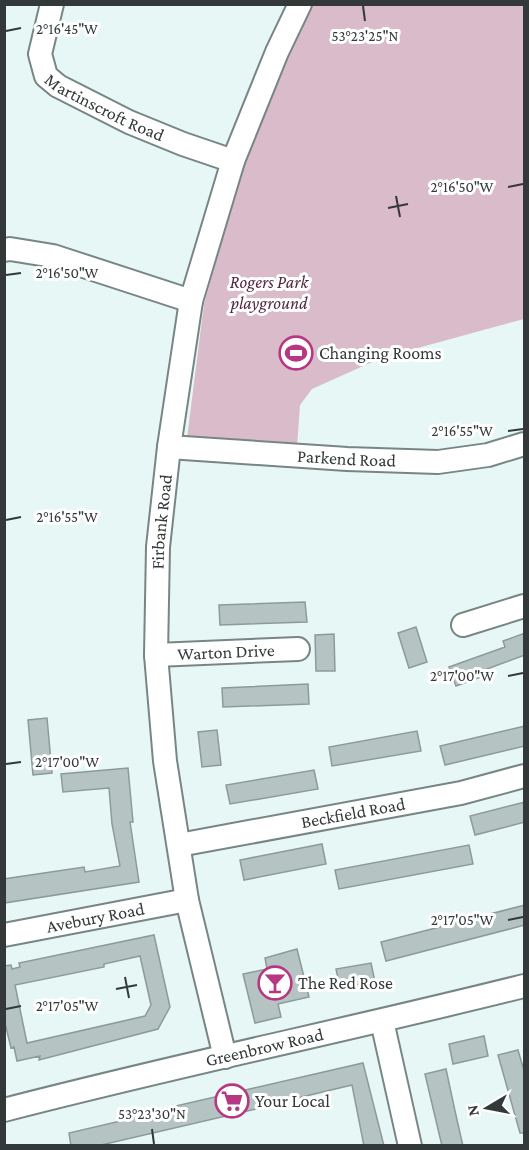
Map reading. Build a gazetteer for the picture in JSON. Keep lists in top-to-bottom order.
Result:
{
  "streets": {
    "street": [
      "Martinscroft Road",
      "Parkend Road",
      "Firbank Road",
      "Warton Drive",
      "Beckfield Road",
      "Avebury Road",
      "Greenbrow Road"
    ]
  },
  "crossings": [
    ["Martinscroft Road", "Firbank Road"],
    ["Parkend Road", "Firbank Road"],
    ["Firbank Road", "Warton Drive"],
    ["Firbank Road", "Beckfield Road"],
    ["Firbank Road", "Avebury Road"],
    ["Firbank Road", "Greenbrow Road"]
  ],
  "parks": ["Rogers Park playground"],
  "places": {
    "sports": ["Changing Rooms"],
    "bar": ["The Red Rose"],
    "supermarket": ["Your Local"]
  },
  "north": "left",
  "coordinates": [
    "2°16'45\"W",
    "53°23'25\"N",
    "2°16'50\"W",
    "2°16'55\"W",
    "2°17'00\"W",
    "2°17'05\"W",
    "53°23'30\"N"
  ]
}
